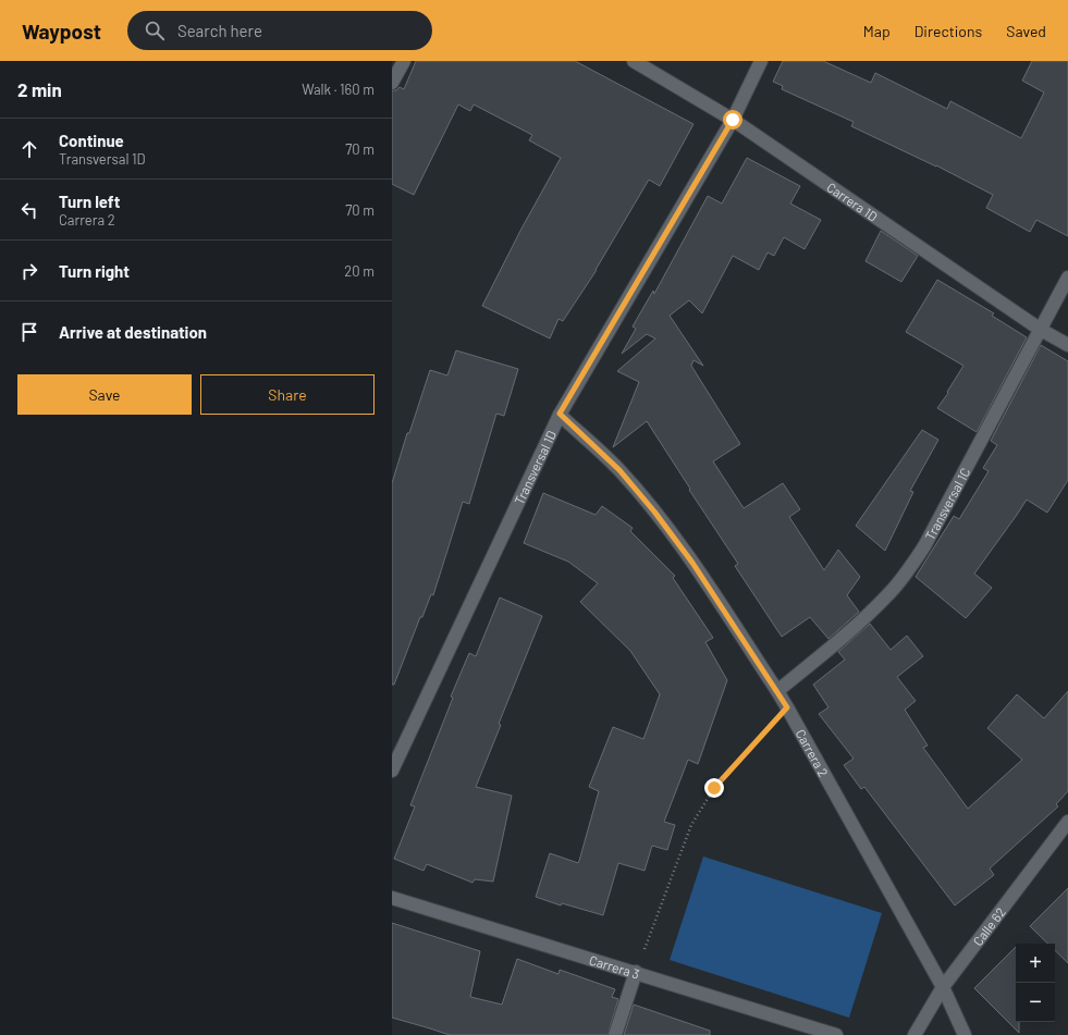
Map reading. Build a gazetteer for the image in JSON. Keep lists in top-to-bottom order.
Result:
{
  "streets": {
    "street": [
      "Carrera 1D",
      "Transversal 1D",
      "Transversal 1C",
      "Carrera 2",
      "Calle 62",
      "Carrera 3"
    ]
  },
  "crossings": [
    ["Carrera 1D", "Transversal 1D"],
    ["Carrera 1D", "Transversal 1C"],
    ["Transversal 1D", "Carrera 2"],
    ["Transversal 1C", "Carrera 2"],
    ["Carrera 2", "Calle 62"]
  ],
  "page": {
    "header": "Waypost",
    "search": "Search here",
    "nav": ["Map", "Directions", "Saved"],
    "heading": ["2 min", "Walk · 160 m"],
    "list": [
      ["Continue", "Transversal 1D", "70 m"],
      ["Turn left", "Carrera 2", "70 m"],
      ["Turn right", "20 m"],
      "Arrive at destination"
    ],
    "buttons": ["Save", "Share"],
    "map_buttons": ["+", "−"]
  }
}
